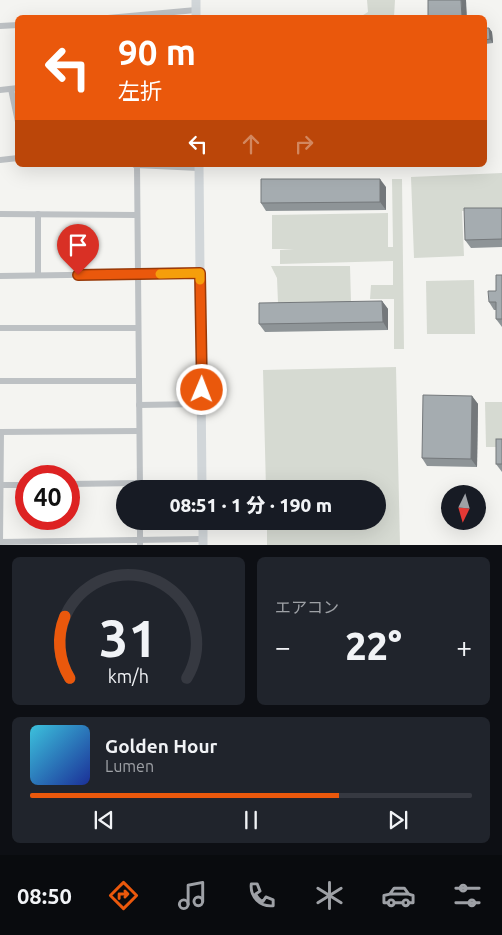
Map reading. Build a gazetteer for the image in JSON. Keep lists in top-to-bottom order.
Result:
{
  "north": "bottom",
  "page": {
    "turn": ["90 m", "左折"],
    "limit": "40",
    "trip": "08:51 · 1 分 · 190 m",
    "tile": "エアコン",
    "heat": ["−", "22°", "+"],
    "song": ["Golden Hour", "Lumen"],
    "tabs": "08:50",
    "gauge": ["31", "km/h"]
  }
}
